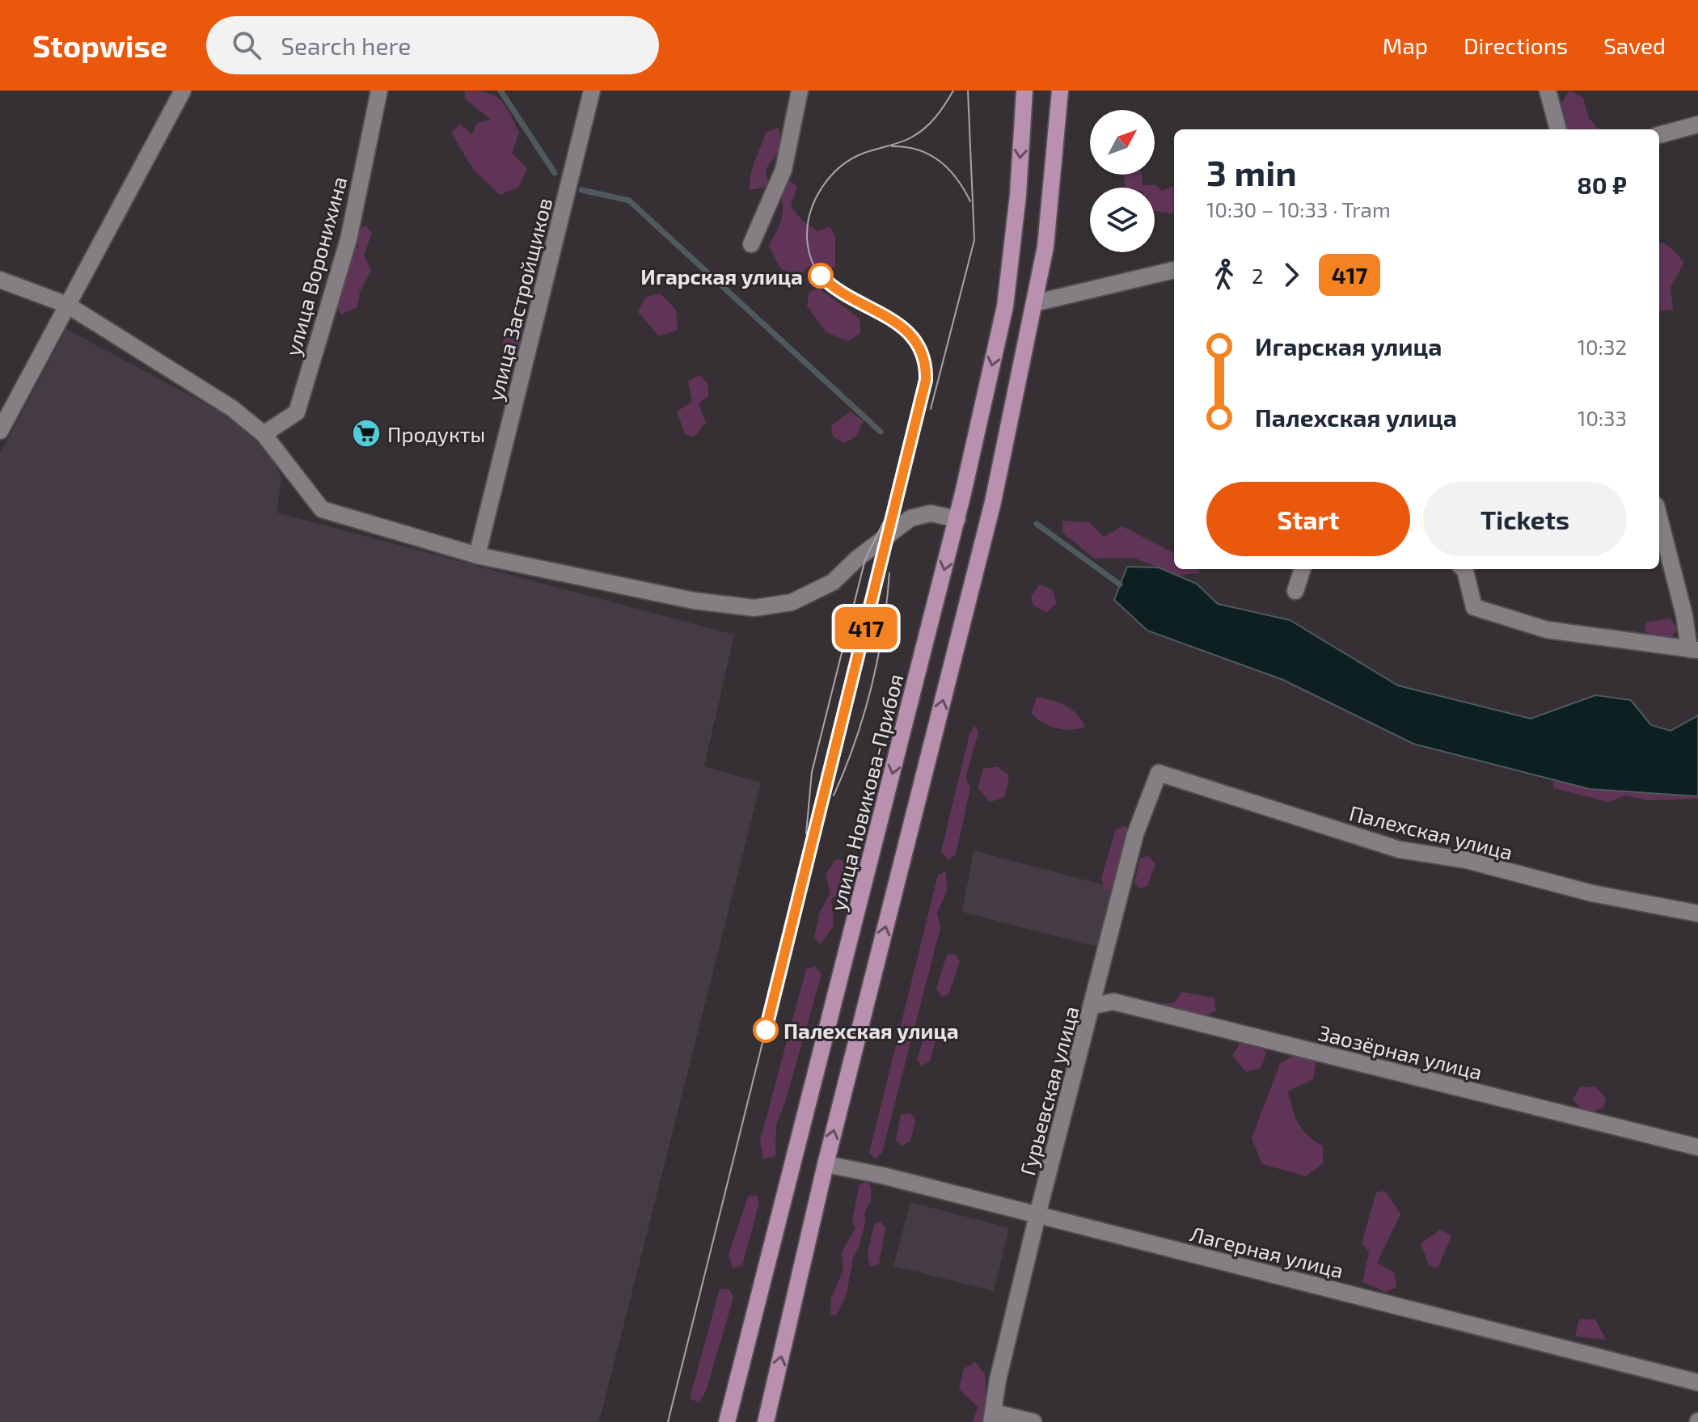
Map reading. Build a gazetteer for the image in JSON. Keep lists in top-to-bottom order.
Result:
{
  "streets": {
    "main road": ["улица Новикова-Прибоя"],
    "street": [
      "улица Воронихина",
      "улица Застройщиков",
      "Палехская улица",
      "Заозёрная улица",
      "Гурьевская улица",
      "Лагерная улица"
    ]
  },
  "crossings": [
    ["Палехская улица", "Гурьевская улица"],
    ["Заозёрная улица", "Гурьевская улица"],
    ["Гурьевская улица", "Лагерная улица"]
  ],
  "places": {
    "other": ["Игарская улица", "Палехская улица"],
    "supermarket": ["Продукты"]
  },
  "lines": ["tram line 417"],
  "north": "top right",
  "page": {
    "header": "Stopwise",
    "search": "Search here",
    "nav": ["Map", "Directions", "Saved"],
    "on_map": "417",
    "heading": ["3 min", "10:30 – 10:33 · Tram", "80 ₽"],
    "legs": ["2", "417"],
    "list": [
      {
        "name": "Игарская улица",
        "value": "10:32"
      },
      {
        "name": "Палехская улица",
        "value": "10:33"
      }
    ],
    "buttons": ["Start", "Tickets"]
  }
}
